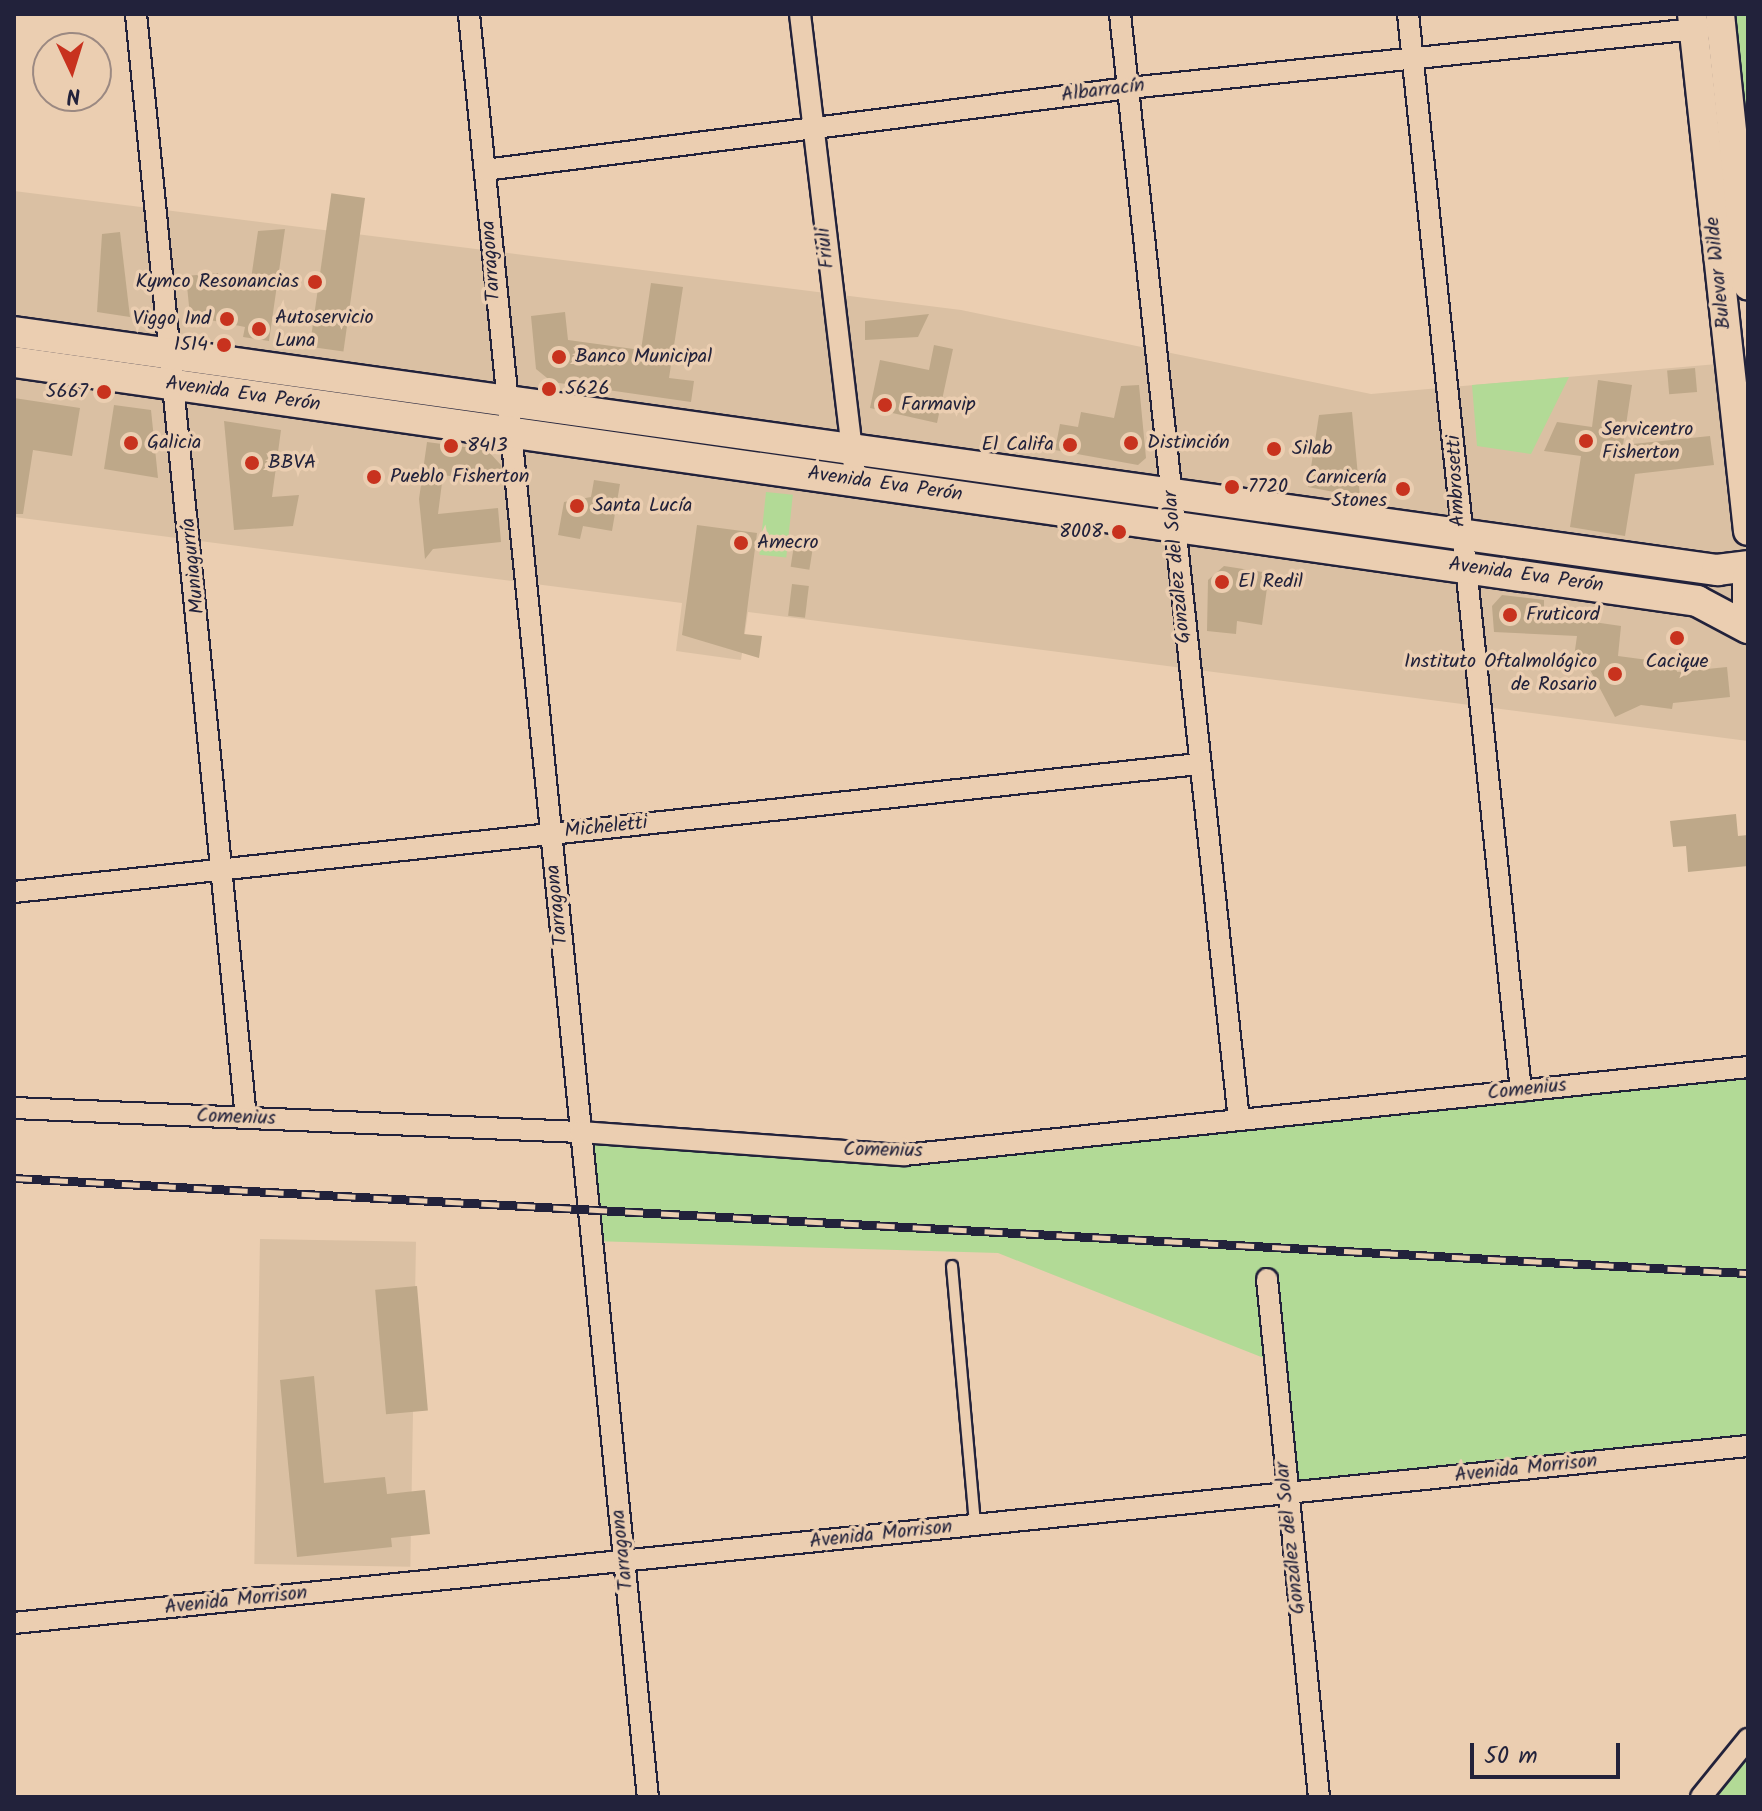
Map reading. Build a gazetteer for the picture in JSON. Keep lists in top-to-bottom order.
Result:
{
  "streets": {
    "main road": ["Bulevar Wilde", "Avenida Eva Perón"],
    "street": [
      "Albarracín",
      "Friuli",
      "Tarragona",
      "Ambrosetti",
      "Muniagurría",
      "González del Solar",
      "Micheletti",
      "Comenius",
      "Avenida Morrison"
    ]
  },
  "crossings": [
    ["Albarracín", "Friuli"],
    ["Albarracín", "Tarragona"],
    ["Albarracín", "Bulevar Wilde"],
    ["Albarracín", "Ambrosetti"],
    ["Albarracín", "González del Solar"],
    ["Friuli", "Avenida Eva Perón"],
    ["Tarragona", "Avenida Eva Perón"],
    ["Tarragona", "Micheletti"],
    ["Tarragona", "Comenius"],
    ["Tarragona", "Avenida Morrison"],
    ["Avenida Eva Perón", "Ambrosetti"],
    ["Avenida Eva Perón", "Muniagurría"],
    ["Avenida Eva Perón", "González del Solar"],
    ["Ambrosetti", "Comenius"],
    ["Muniagurría", "Micheletti"],
    ["Muniagurría", "Comenius"],
    ["González del Solar", "Micheletti"],
    ["González del Solar", "Comenius"],
    ["González del Solar", "Avenida Morrison"]
  ],
  "places": [
    "Kymco Resonancias",
    "Viggo Ind",
    "Autoservicio Luna",
    "1514",
    "Banco Municipal",
    "5626",
    "5667",
    "Farmavip",
    "Servicentro Fisherton",
    "Galicia",
    "Distinción",
    "El Califa",
    "8413",
    "Silab",
    "BBVA",
    "Pueblo Fisherton",
    "7720",
    "Carnicería Stones",
    "Santa Lucía",
    "8008",
    "Amecro",
    "El Redil",
    "Fruticord",
    "Cacique",
    "Instituto Oftalmológico de Rosario"
  ],
  "scale_bar": "50 m",
  "north": "bottom"
}
